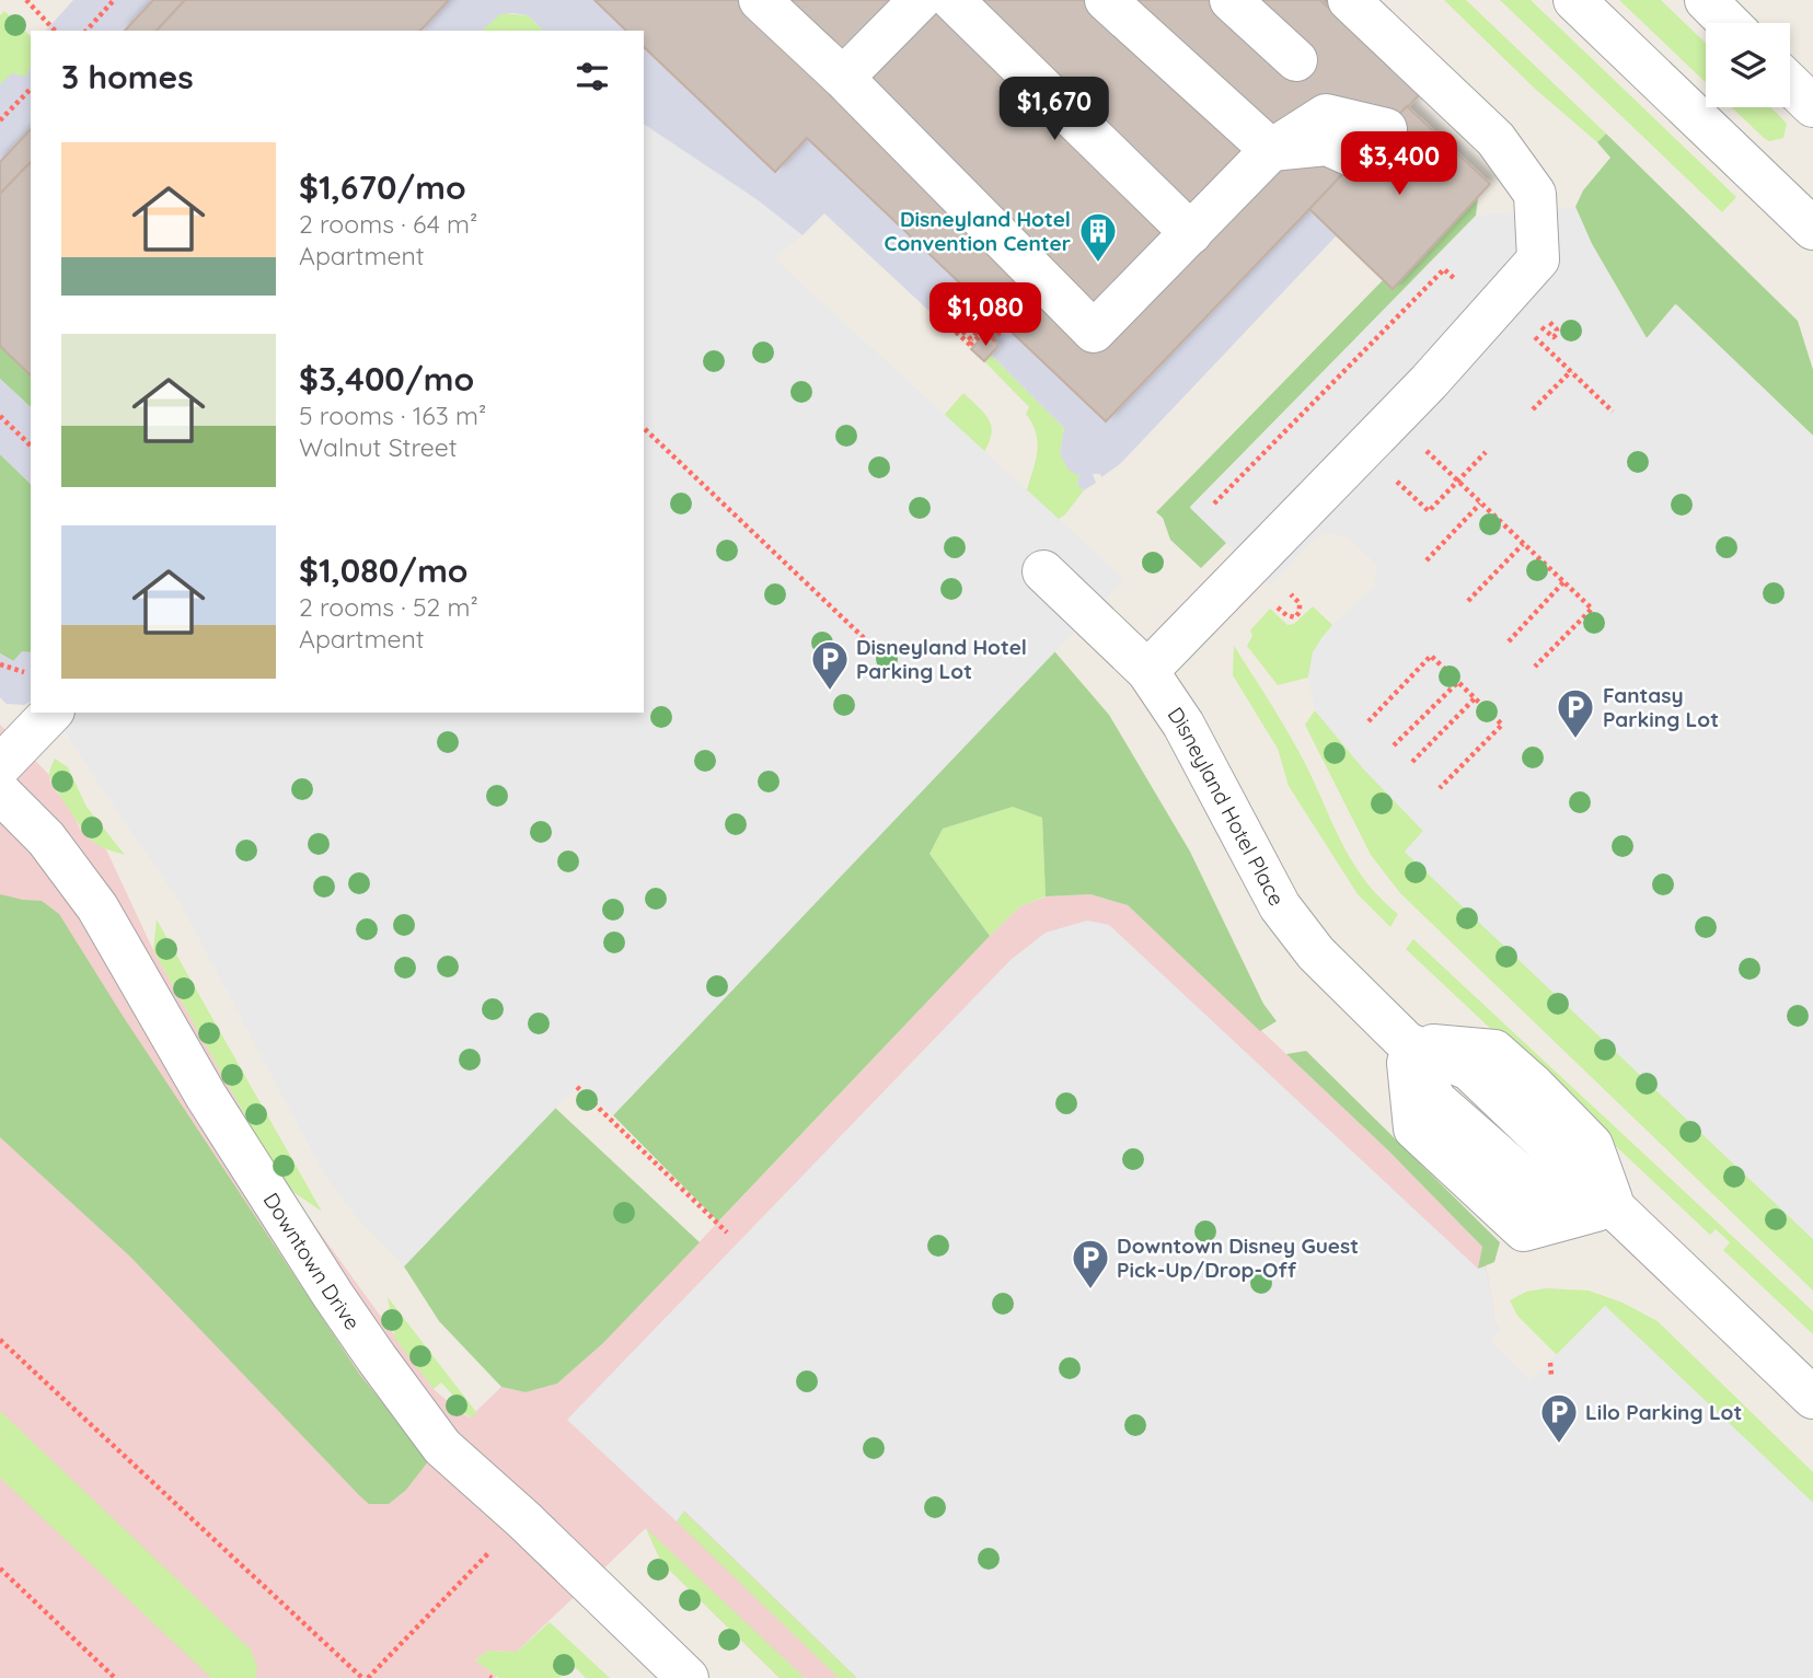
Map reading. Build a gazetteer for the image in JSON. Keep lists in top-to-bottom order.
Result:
{
  "streets": {
    "street": ["Disneyland Hotel Place", "Downtown Drive"]
  },
  "places": {
    "building": ["Disneyland Hotel Convention Center"],
    "parking": [
      "Disneyland Hotel Parking Lot",
      "Fantasy Parking Lot",
      "Downtown Disney Guest Pick-Up/Drop-Off",
      "Lilo Parking Lot"
    ]
  },
  "page": {
    "heading": "3 homes",
    "price": ["$1,670", "$3,400", "$1,080"],
    "list": [
      {
        "name": "$1,670/mo",
        "note": "2 rooms · 64 m² · Apartment"
      },
      {
        "name": "$3,400/mo",
        "note": "5 rooms · 163 m² · Walnut Street"
      },
      {
        "name": "$1,080/mo",
        "note": "2 rooms · 52 m² · Apartment"
      }
    ]
  }
}
